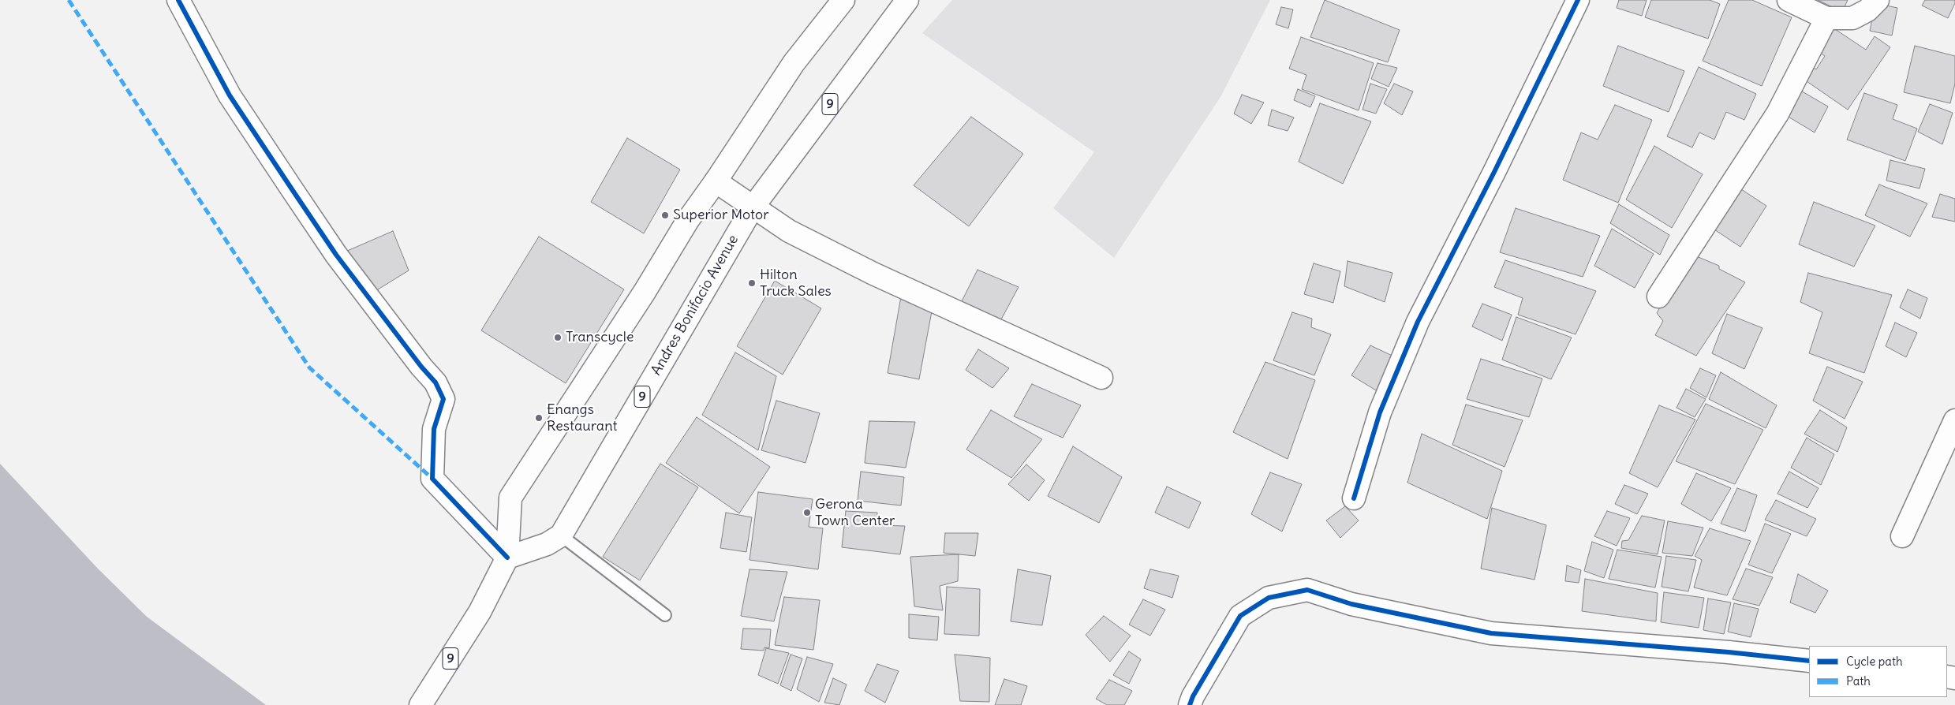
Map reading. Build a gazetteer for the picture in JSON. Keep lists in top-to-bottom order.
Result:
{
  "streets": {
    "main road": ["9", "Andres Bonifacio Avenue"]
  },
  "places": [
    "Superior Motor",
    "Hilton Truck Sales",
    "Transcycle",
    "Enangs Restaurant",
    "Gerona Town Center"
  ],
  "legend": ["Cycle path", "Path"]
}
